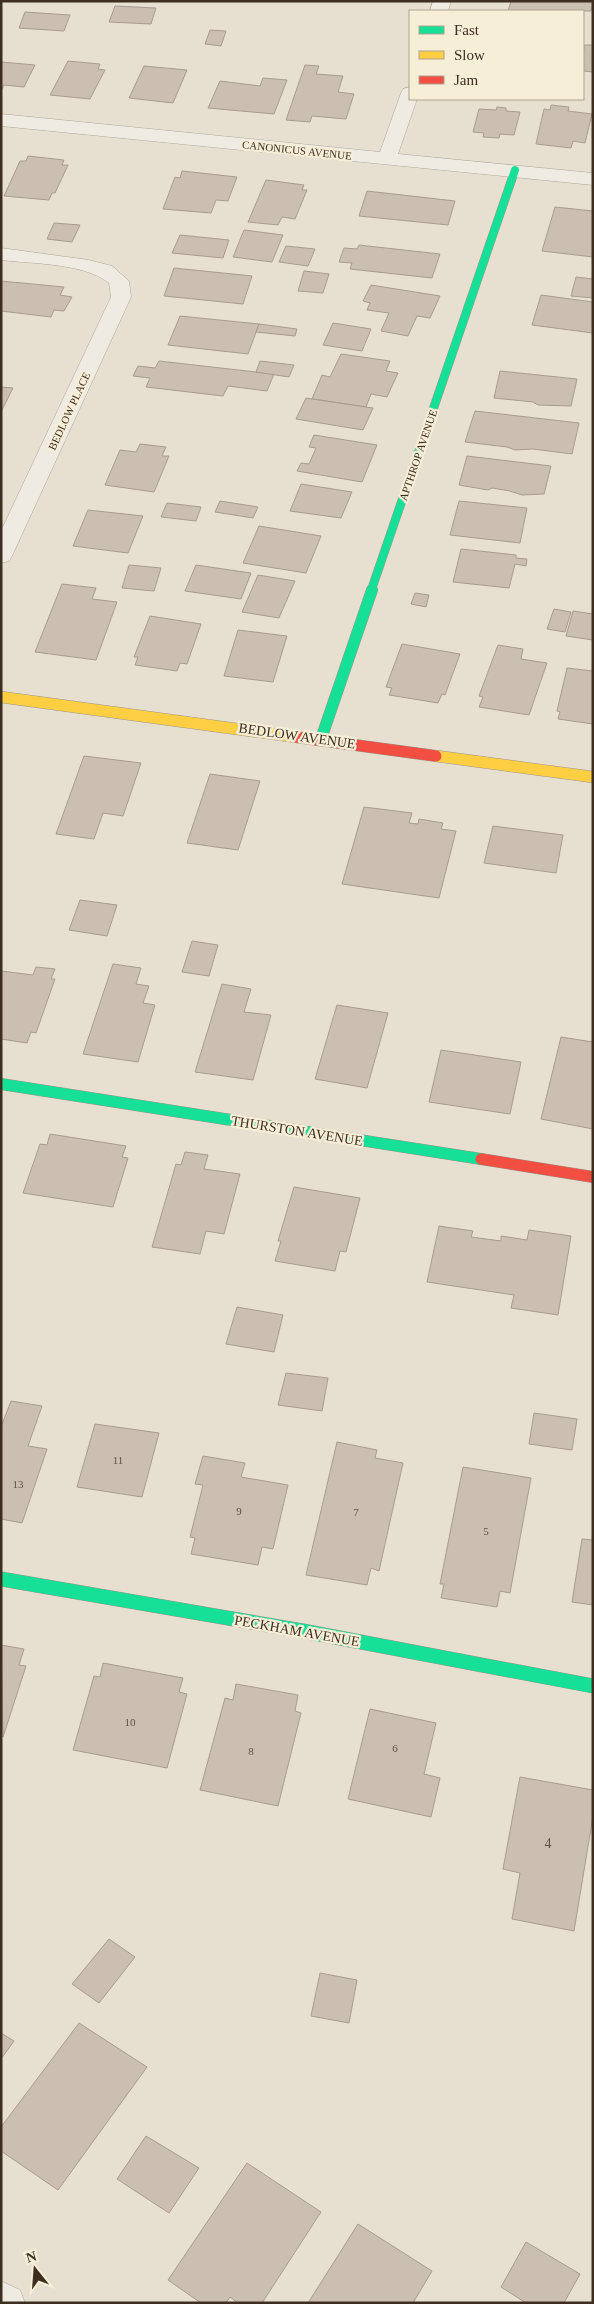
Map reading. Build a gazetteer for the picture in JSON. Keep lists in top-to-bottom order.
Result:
{
  "streets": {
    "street": [
      "CANONICUS AVENUE",
      "BEDLOW PLACE",
      "APTHROP AVENUE",
      "BEDLOW AVENUE",
      "THURSTON AVENUE",
      "PECKHAM AVENUE"
    ]
  },
  "crossings": [
    ["CANONICUS AVENUE", "APTHROP AVENUE"],
    ["APTHROP AVENUE", "BEDLOW AVENUE"]
  ],
  "house_numbers": [
    "11",
    "13",
    "9",
    "7",
    "5",
    "10",
    "6",
    "8",
    "4"
  ],
  "legend": ["Fast", "Slow", "Jam"],
  "north": "top"
}
